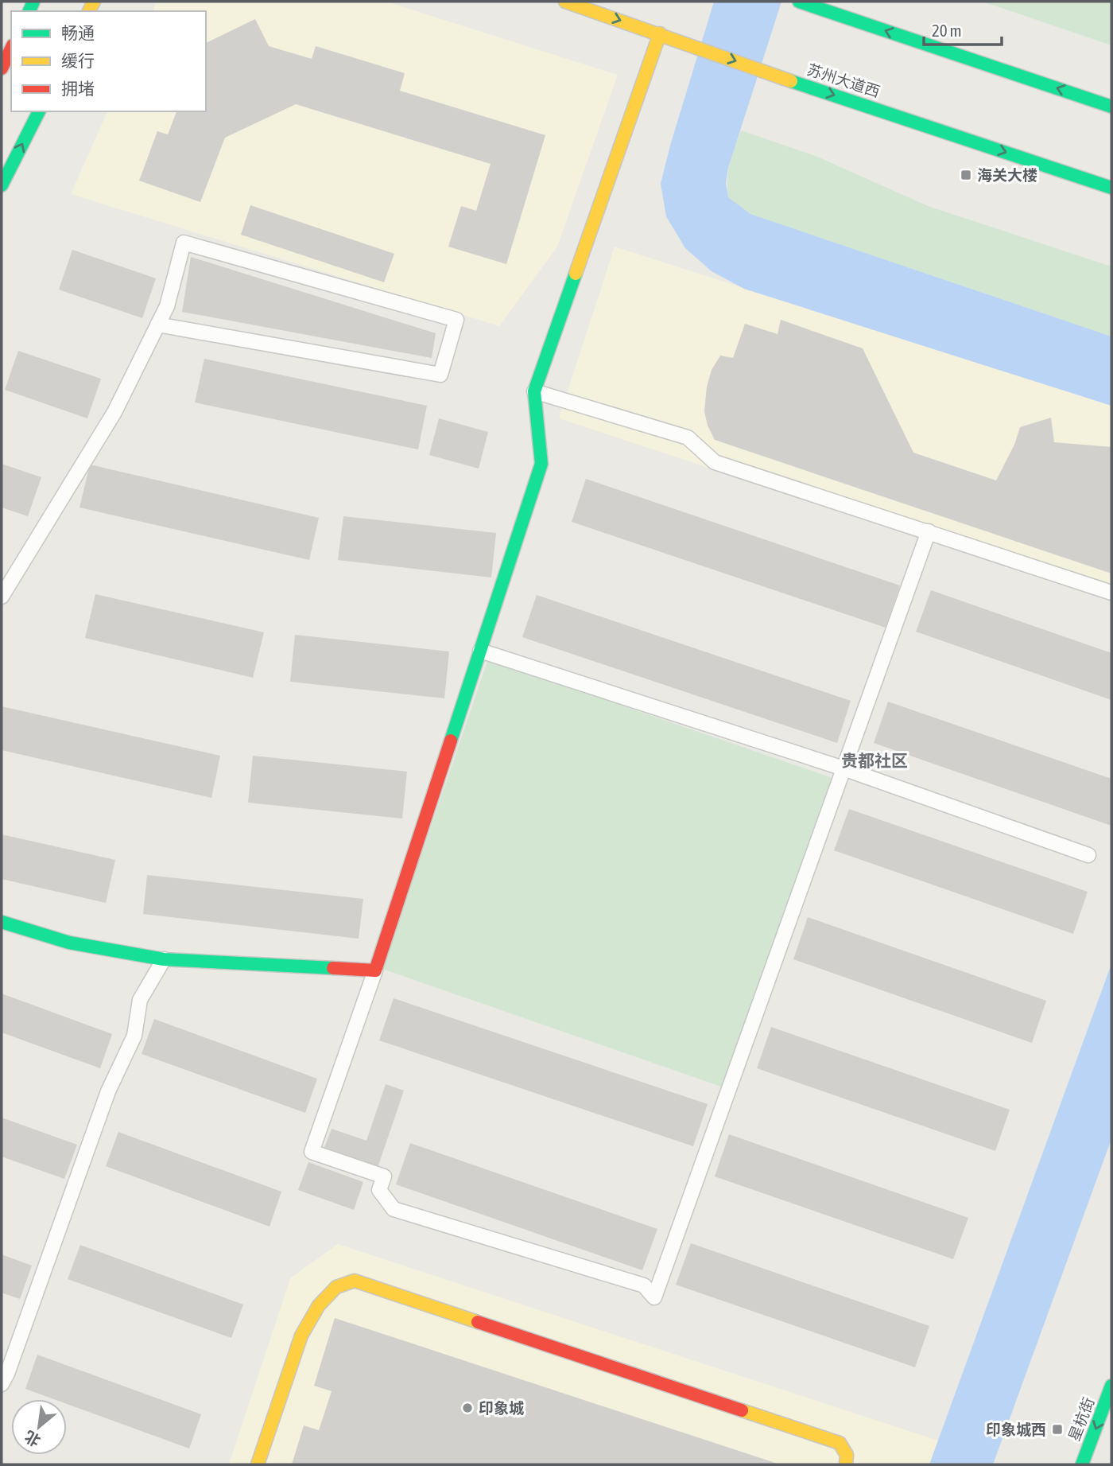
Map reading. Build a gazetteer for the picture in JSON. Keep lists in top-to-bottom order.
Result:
{
  "streets": {
    "street": ["苏州大道西", "星杭街"]
  },
  "one_way": ["星杭街"],
  "districts": ["贵都社区"],
  "places": {
    "transit": ["海关大楼", "印象城西"],
    "other": ["印象城"]
  },
  "legend": ["畅通", "缓行", "拥堵"],
  "scale_bar": "20 m",
  "north": "bottom left"
}
